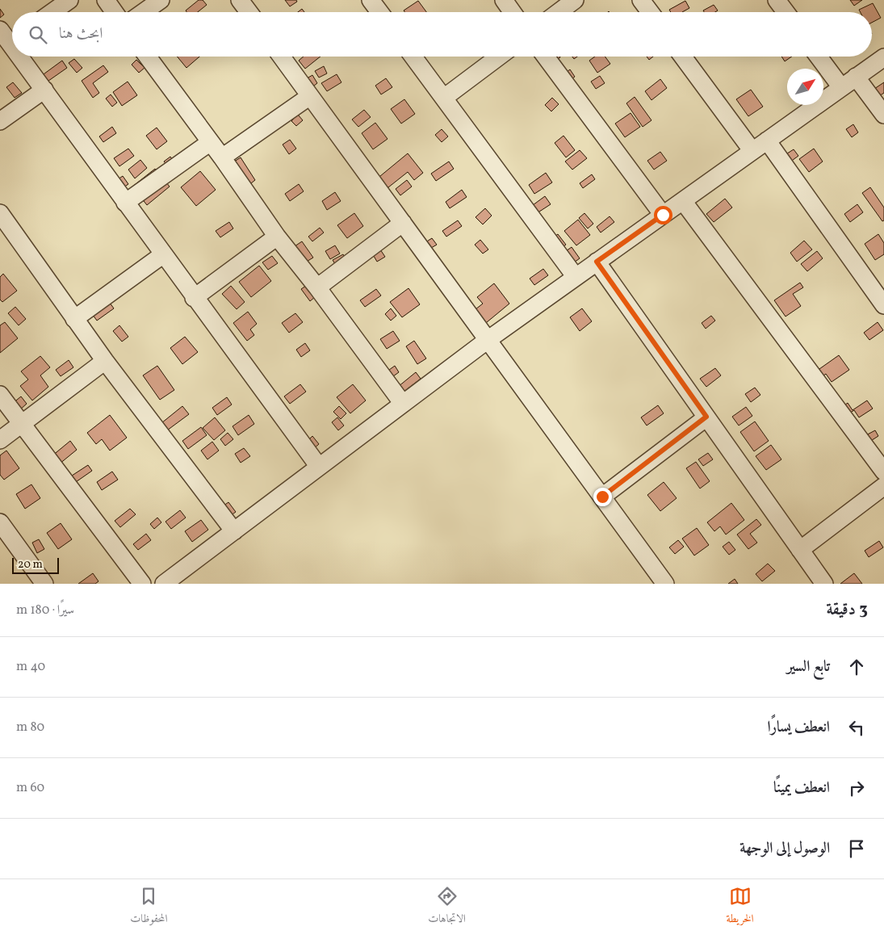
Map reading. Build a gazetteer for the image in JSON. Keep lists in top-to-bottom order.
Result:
{
  "scale_bar": "20 m",
  "north": "top right",
  "page": {
    "search": "ابحث هنا",
    "scale": "20 m",
    "heading": ["3 دقيقة", "سيرًا · 180 m"],
    "list": [
      ["تابع السير", "40 m"],
      ["انعطف يسارًا", "80 m"],
      ["انعطف يمينًا", "60 m"],
      "الوصول إلى الوجهة"
    ],
    "nav": ["الخريطة", "الاتجاهات", "المحفوظات"]
  }
}
